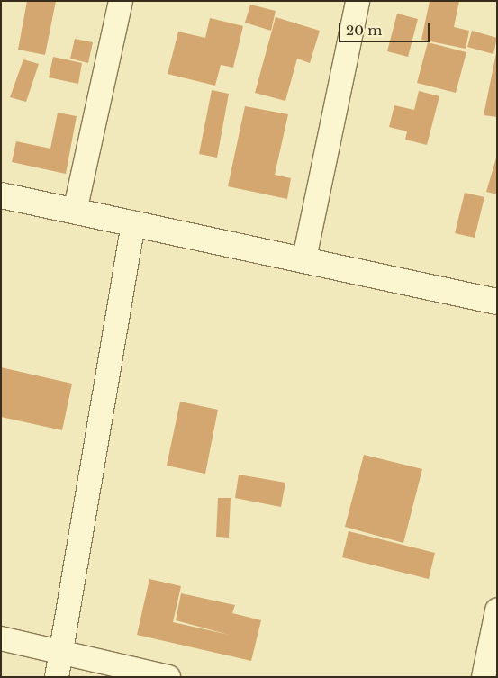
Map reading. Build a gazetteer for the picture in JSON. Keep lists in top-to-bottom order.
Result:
{
  "scale_bar": "20 m"
}
